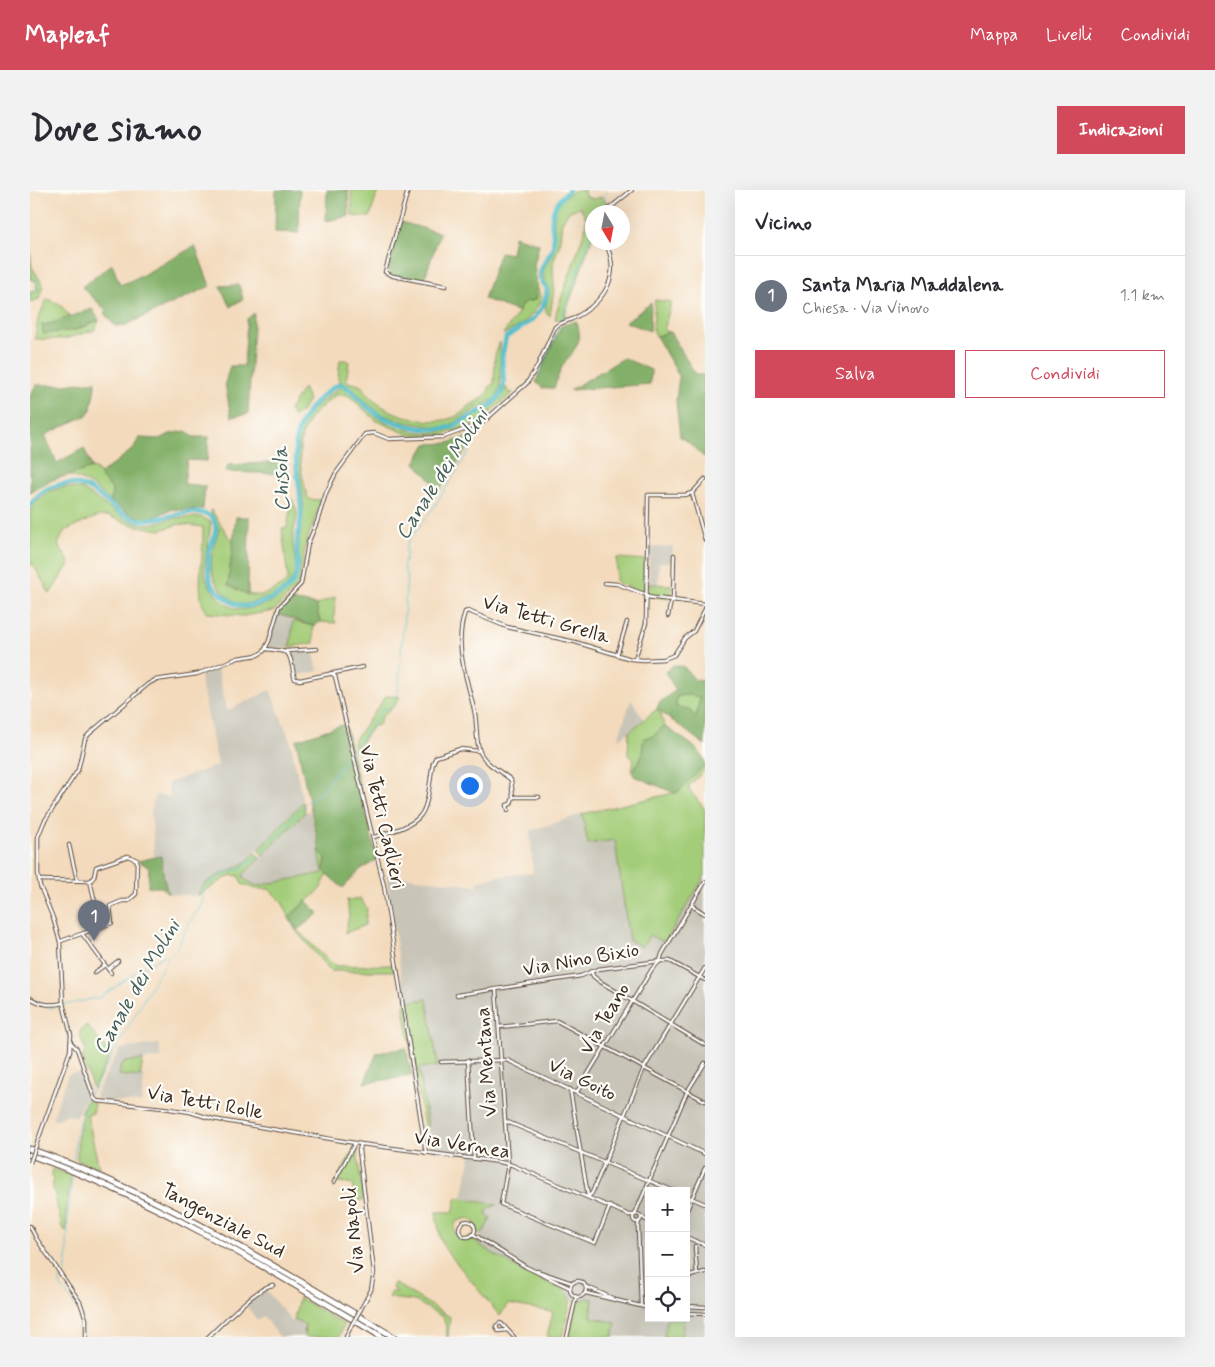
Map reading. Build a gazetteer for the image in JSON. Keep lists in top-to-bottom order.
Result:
{
  "streets": {
    "highway": ["Tangenziale Sud"],
    "street": [
      "Via Tetti Grella",
      "Via Tetti Caglieri",
      "Via Nino Bixio",
      "Via Teano",
      "Via Mentana",
      "Via Goito",
      "Via Tetti Rolle",
      "Via Vernea",
      "Via Napoli"
    ]
  },
  "crossings": [
    ["Via Tetti Caglieri", "Via Vernea"],
    ["Via Nino Bixio", "Via Teano"],
    ["Via Nino Bixio", "Via Mentana"],
    ["Via Teano", "Via Goito"],
    ["Via Mentana", "Via Goito"],
    ["Via Mentana", "Via Vernea"],
    ["Via Tetti Rolle", "Via Vernea"],
    ["Via Vernea", "Via Napoli"]
  ],
  "water": ["Canale dei Molini", "Chisola"],
  "north": "bottom",
  "page": {
    "header": "Mapleaf",
    "nav": ["Mappa", "Livelli", "Condividi"],
    "buttons": [
      "Indicazioni",
      ["Salva", "Condividi"]
    ],
    "title": "Dove siamo",
    "heading": "Vicino",
    "list": [
      {
        "mark": "1",
        "name": "Santa Maria Maddalena",
        "note": "Chiesa · Via Vinovo",
        "value": "1.1 km"
      }
    ],
    "pins": "1",
    "map_buttons": ["+", "−"]
  }
}
